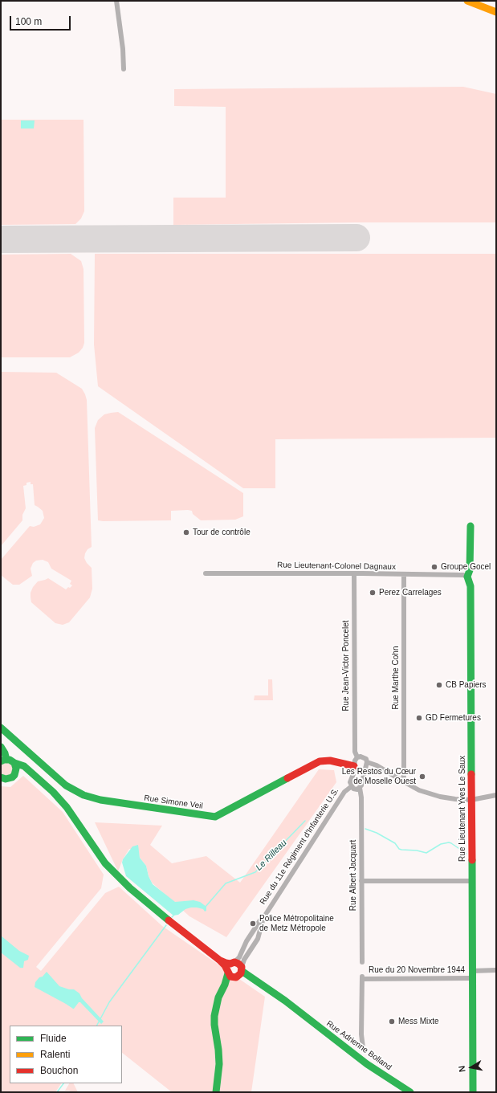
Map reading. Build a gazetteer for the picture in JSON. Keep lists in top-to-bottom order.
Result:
{
  "streets": {
    "street": [
      "Rue Lieutenant-Colonel Dagnaux",
      "Rue Jean-Victor Poncelet",
      "Rue Marthe Cohn",
      "Rue Simone Veil",
      "Rue Lieutenant Yves Le Saux",
      "Rue du 11e Régiment d'Infanterie U.S.",
      "Rue Albert Jacquart",
      "Rue du 20 Novembre 1944",
      "Rue Adrienne Bolland"
    ]
  },
  "crossings": [
    ["Rue Lieutenant-Colonel Dagnaux", "Rue Jean-Victor Poncelet"],
    ["Rue Lieutenant-Colonel Dagnaux", "Rue Marthe Cohn"],
    ["Rue Lieutenant-Colonel Dagnaux", "Rue Lieutenant Yves Le Saux"],
    ["Rue Lieutenant Yves Le Saux", "Rue du 20 Novembre 1944"],
    ["Rue du 11e Régiment d'Infanterie U.S.", "Rue Adrienne Bolland"]
  ],
  "water": ["Le Rilleau"],
  "places": [
    "Tour de contrôle",
    "Groupe Gocel",
    "Perez Carrelages",
    "CB Papiers",
    "GD Fermetures",
    "Les Restos du Cœur de Moselle Ouest",
    "Police Métropolitaine de Metz Métropole",
    "Mess Mixte"
  ],
  "legend": ["Fluide", "Ralenti", "Bouchon"],
  "scale_bar": "100 m",
  "north": "left"
}
